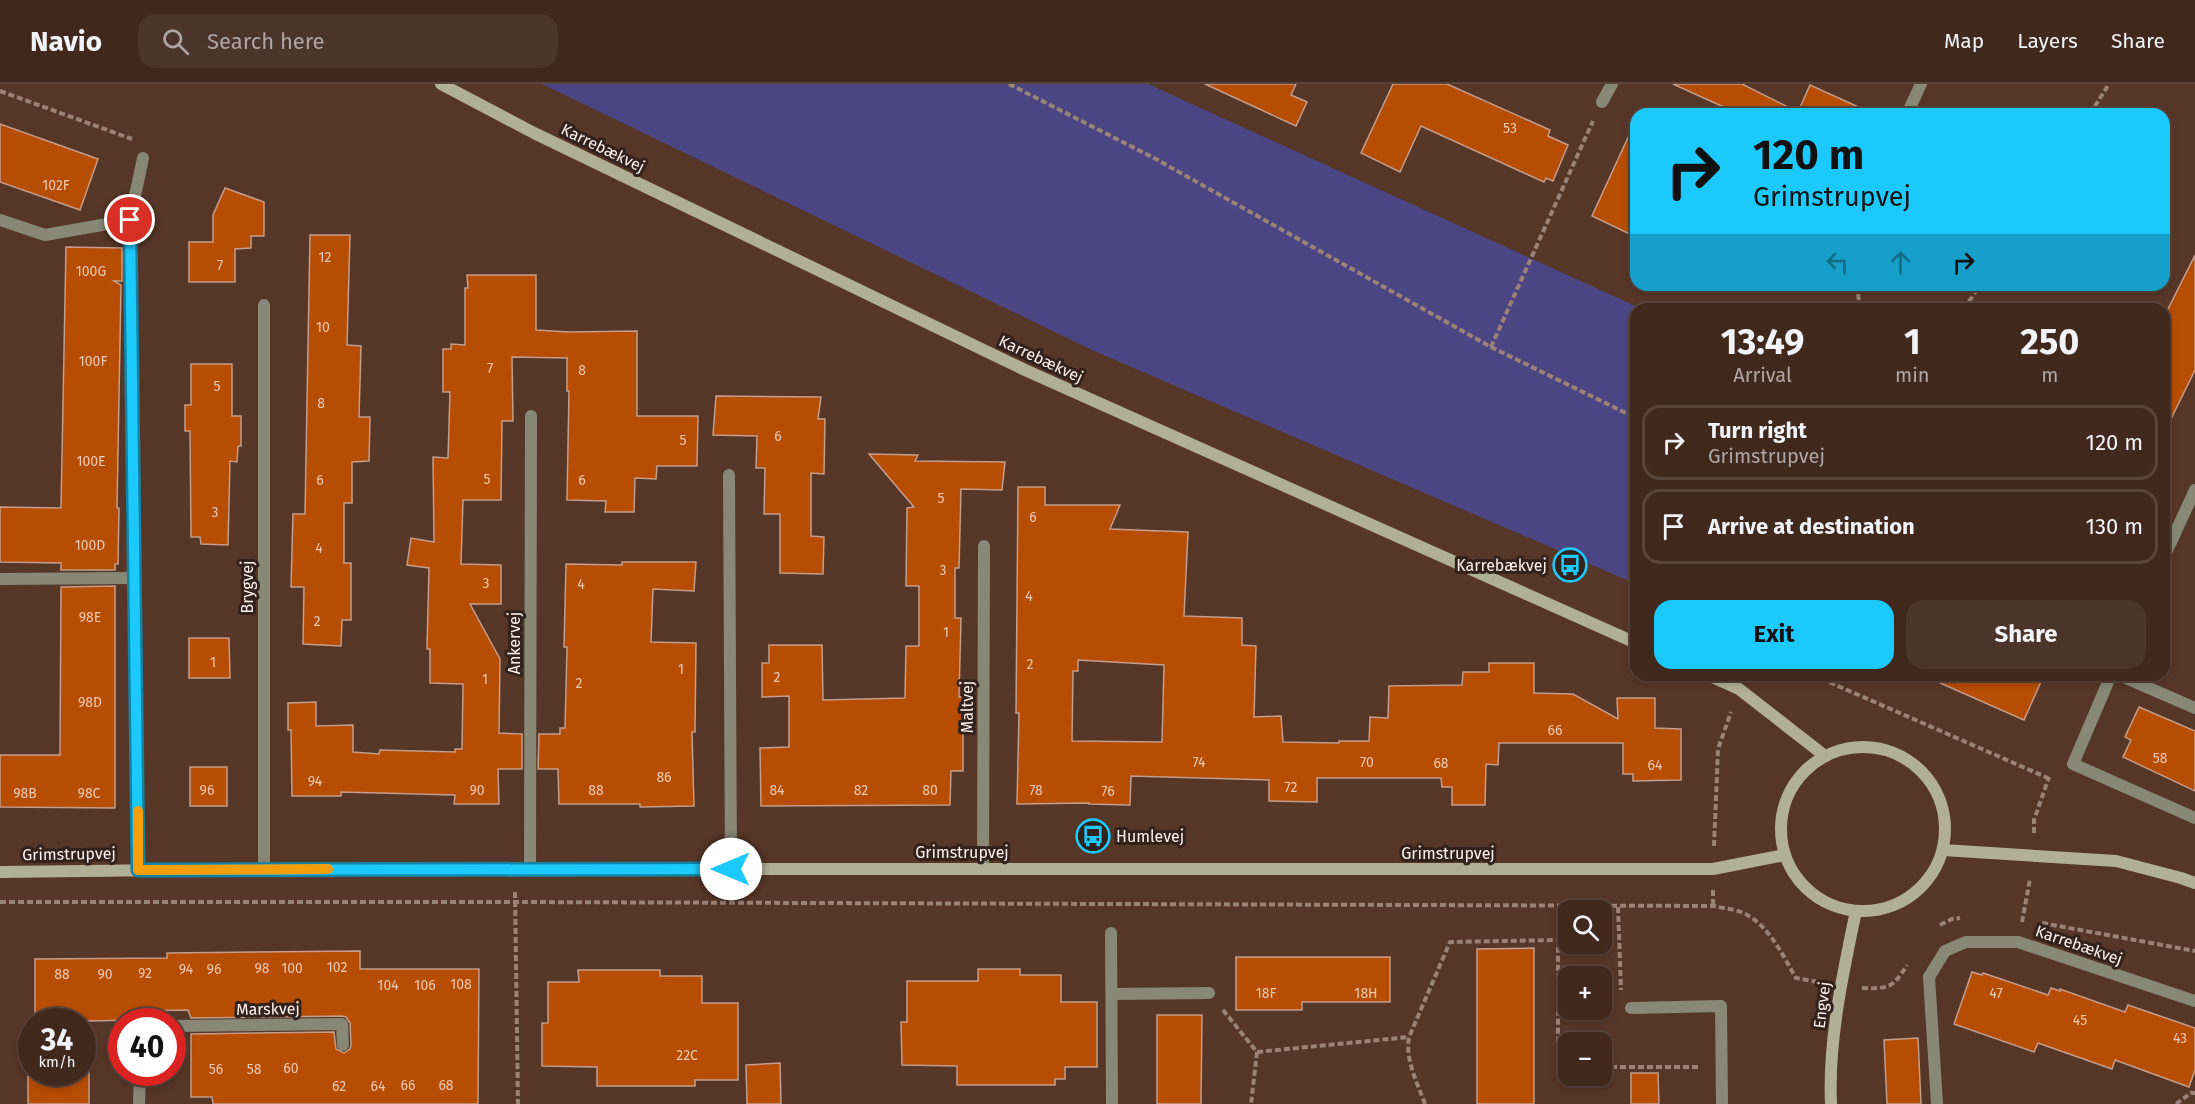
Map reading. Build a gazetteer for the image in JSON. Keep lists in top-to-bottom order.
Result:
{
  "streets": {
    "street": [
      "Karrebækvej",
      "Brygvej",
      "Ankervej",
      "Maltvej",
      "Grimstrupvej",
      "Engvej",
      "Marskvej"
    ]
  },
  "crossings": [
    ["Brygvej", "Grimstrupvej"],
    ["Ankervej", "Grimstrupvej"],
    ["Maltvej", "Grimstrupvej"],
    ["Grimstrupvej", "Engvej"]
  ],
  "places": {
    "bus stop": ["Karrebækvej", "Humlevej"]
  },
  "house_numbers": [
    "53",
    "102F",
    "12",
    "7",
    "100G",
    "10",
    "100F",
    "7",
    "8",
    "5",
    "8",
    "6",
    "5",
    "100E",
    "5",
    "6",
    "6",
    "5",
    "3",
    "6",
    "100D",
    "4",
    "3",
    "3",
    "4",
    "4",
    "98E",
    "2",
    "1",
    "1",
    "2",
    "1",
    "2",
    "1",
    "2",
    "98D",
    "66",
    "58",
    "74",
    "70",
    "68",
    "64",
    "86",
    "94",
    "72",
    "96",
    "90",
    "88",
    "84",
    "82",
    "80",
    "78",
    "76",
    "98B",
    "98C",
    "102",
    "98",
    "100",
    "94",
    "96",
    "92",
    "88",
    "90",
    "108",
    "104",
    "106",
    "18F",
    "18H",
    "47",
    "45",
    "43",
    "22C",
    "60",
    "56",
    "58",
    "66",
    "68",
    "62",
    "64"
  ],
  "page": {
    "header": "Navio",
    "search": "Search here",
    "nav": ["Map", "Layers", "Share"],
    "turn": ["120 m", "Grimstrupvej"],
    "eta": [
      "13:49",
      "Arrival",
      "1",
      "min",
      "250",
      "m"
    ],
    "list": [
      {
        "name": "Turn right",
        "note": "Grimstrupvej",
        "value": "120 m"
      },
      {
        "name": "Arrive at destination",
        "value": "130 m"
      }
    ],
    "buttons": ["Exit", "Share"],
    "map_buttons": ["+", "−"],
    "speed": "34 km/h",
    "limit": "40"
  }
}
